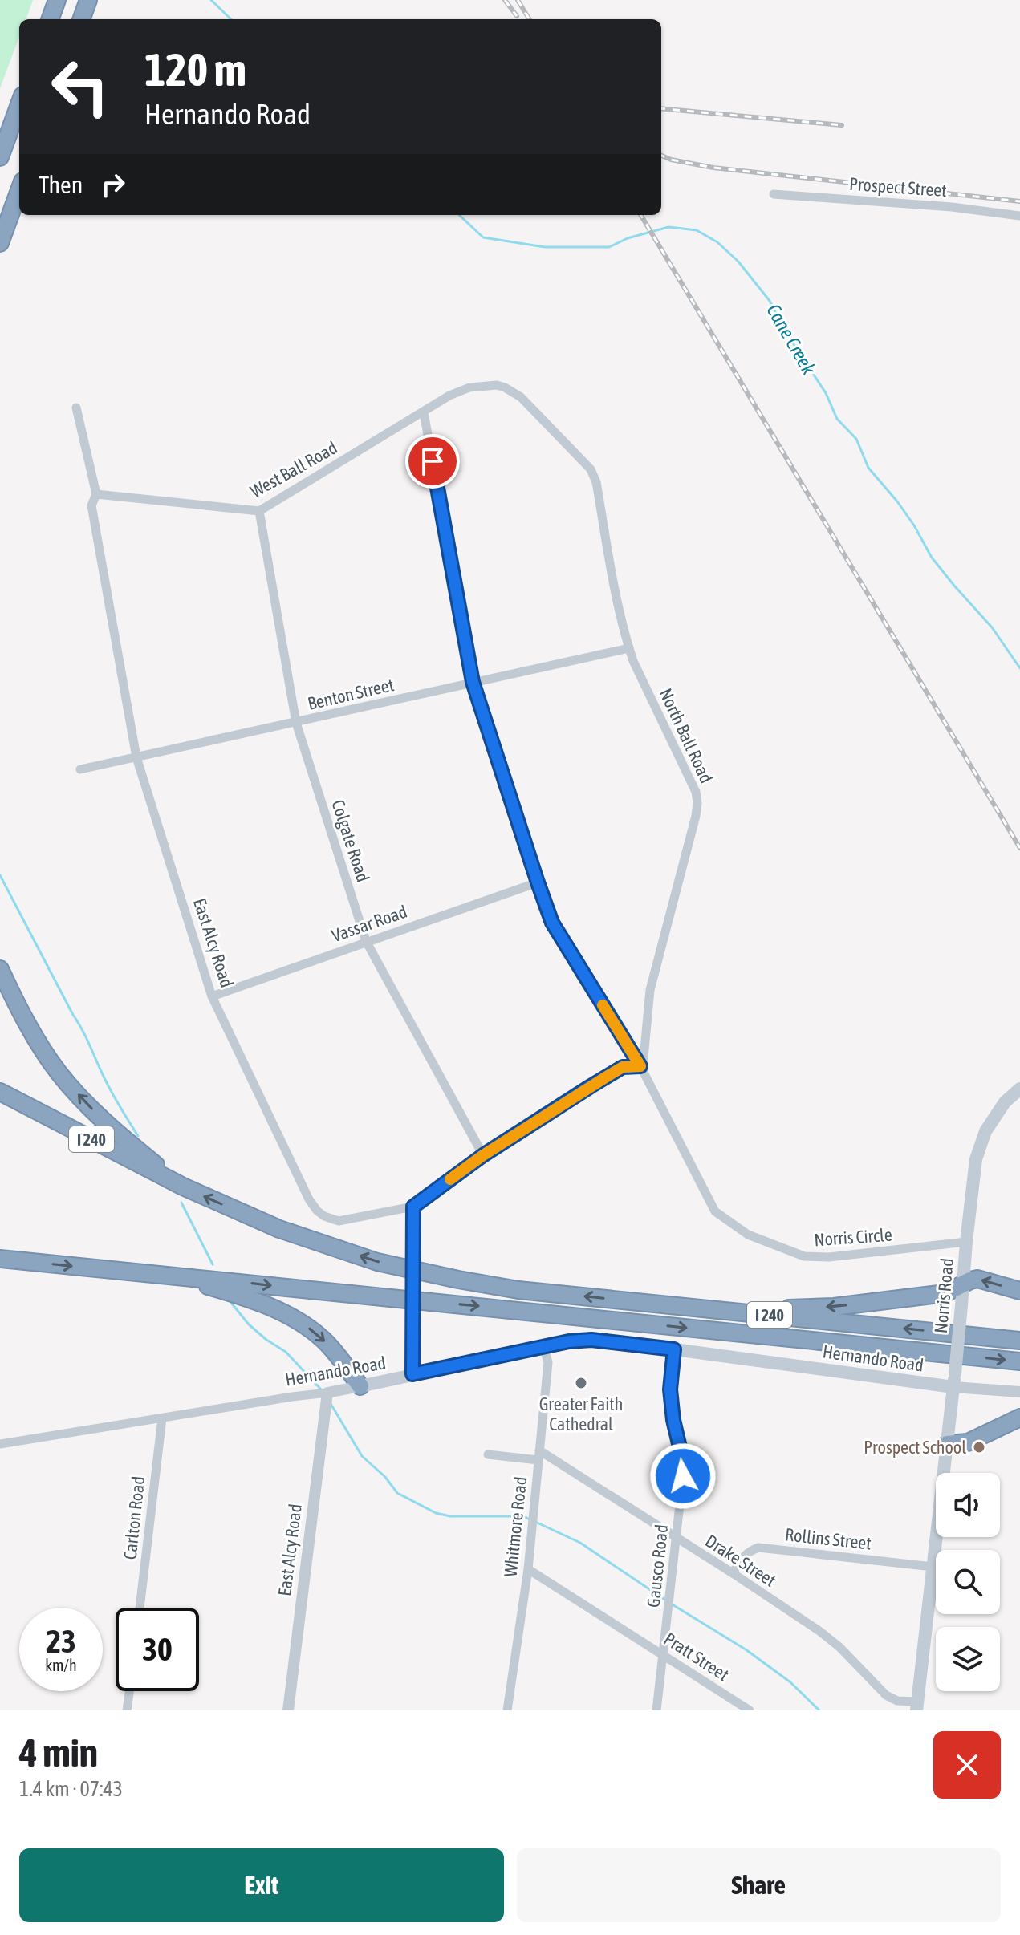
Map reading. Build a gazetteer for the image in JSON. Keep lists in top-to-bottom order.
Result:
{
  "streets": {
    "highway": ["I 240"],
    "main road": ["Norris Road", "Hernando Road"],
    "street": [
      "Prospect Street",
      "West Ball Road",
      "Benton Street",
      "North Ball Road",
      "Colgate Road",
      "Vassar Road",
      "East Alcy Road",
      "Norris Circle",
      "Carlton Road",
      "Whitmore Road",
      "Rollins Street",
      "Drake Street",
      "Gausco Road",
      "Pratt Street"
    ]
  },
  "crossings": [
    ["West Ball Road", "North Ball Road"],
    ["West Ball Road", "Colgate Road"],
    ["West Ball Road", "East Alcy Road"],
    ["Benton Street", "North Ball Road"],
    ["Benton Street", "Colgate Road"],
    ["Benton Street", "East Alcy Road"],
    ["North Ball Road", "Norris Circle"],
    ["Colgate Road", "Vassar Road"],
    ["Vassar Road", "East Alcy Road"],
    ["East Alcy Road", "Hernando Road"],
    ["Norris Circle", "Norris Road"],
    ["Norris Road", "Hernando Road"],
    ["Norris Road", "Rollins Street"],
    ["Norris Road", "Drake Street"],
    ["Hernando Road", "Carlton Road"],
    ["Hernando Road", "Whitmore Road"],
    ["Hernando Road", "Gausco Road"],
    ["Whitmore Road", "Drake Street"],
    ["Whitmore Road", "Pratt Street"],
    ["Rollins Street", "Drake Street"],
    ["Drake Street", "Gausco Road"],
    ["Gausco Road", "Pratt Street"]
  ],
  "water": ["Cane Creek"],
  "places": ["Greater Faith Cathedral", "Prospect School"],
  "page": {
    "turn": ["120 m", "Hernando Road"],
    "then": "Then",
    "speed": "23 km/h",
    "limit": "30",
    "heading": ["4 min", "1.4 km · 07:43"],
    "buttons": ["Exit", "Share"]
  }
}
